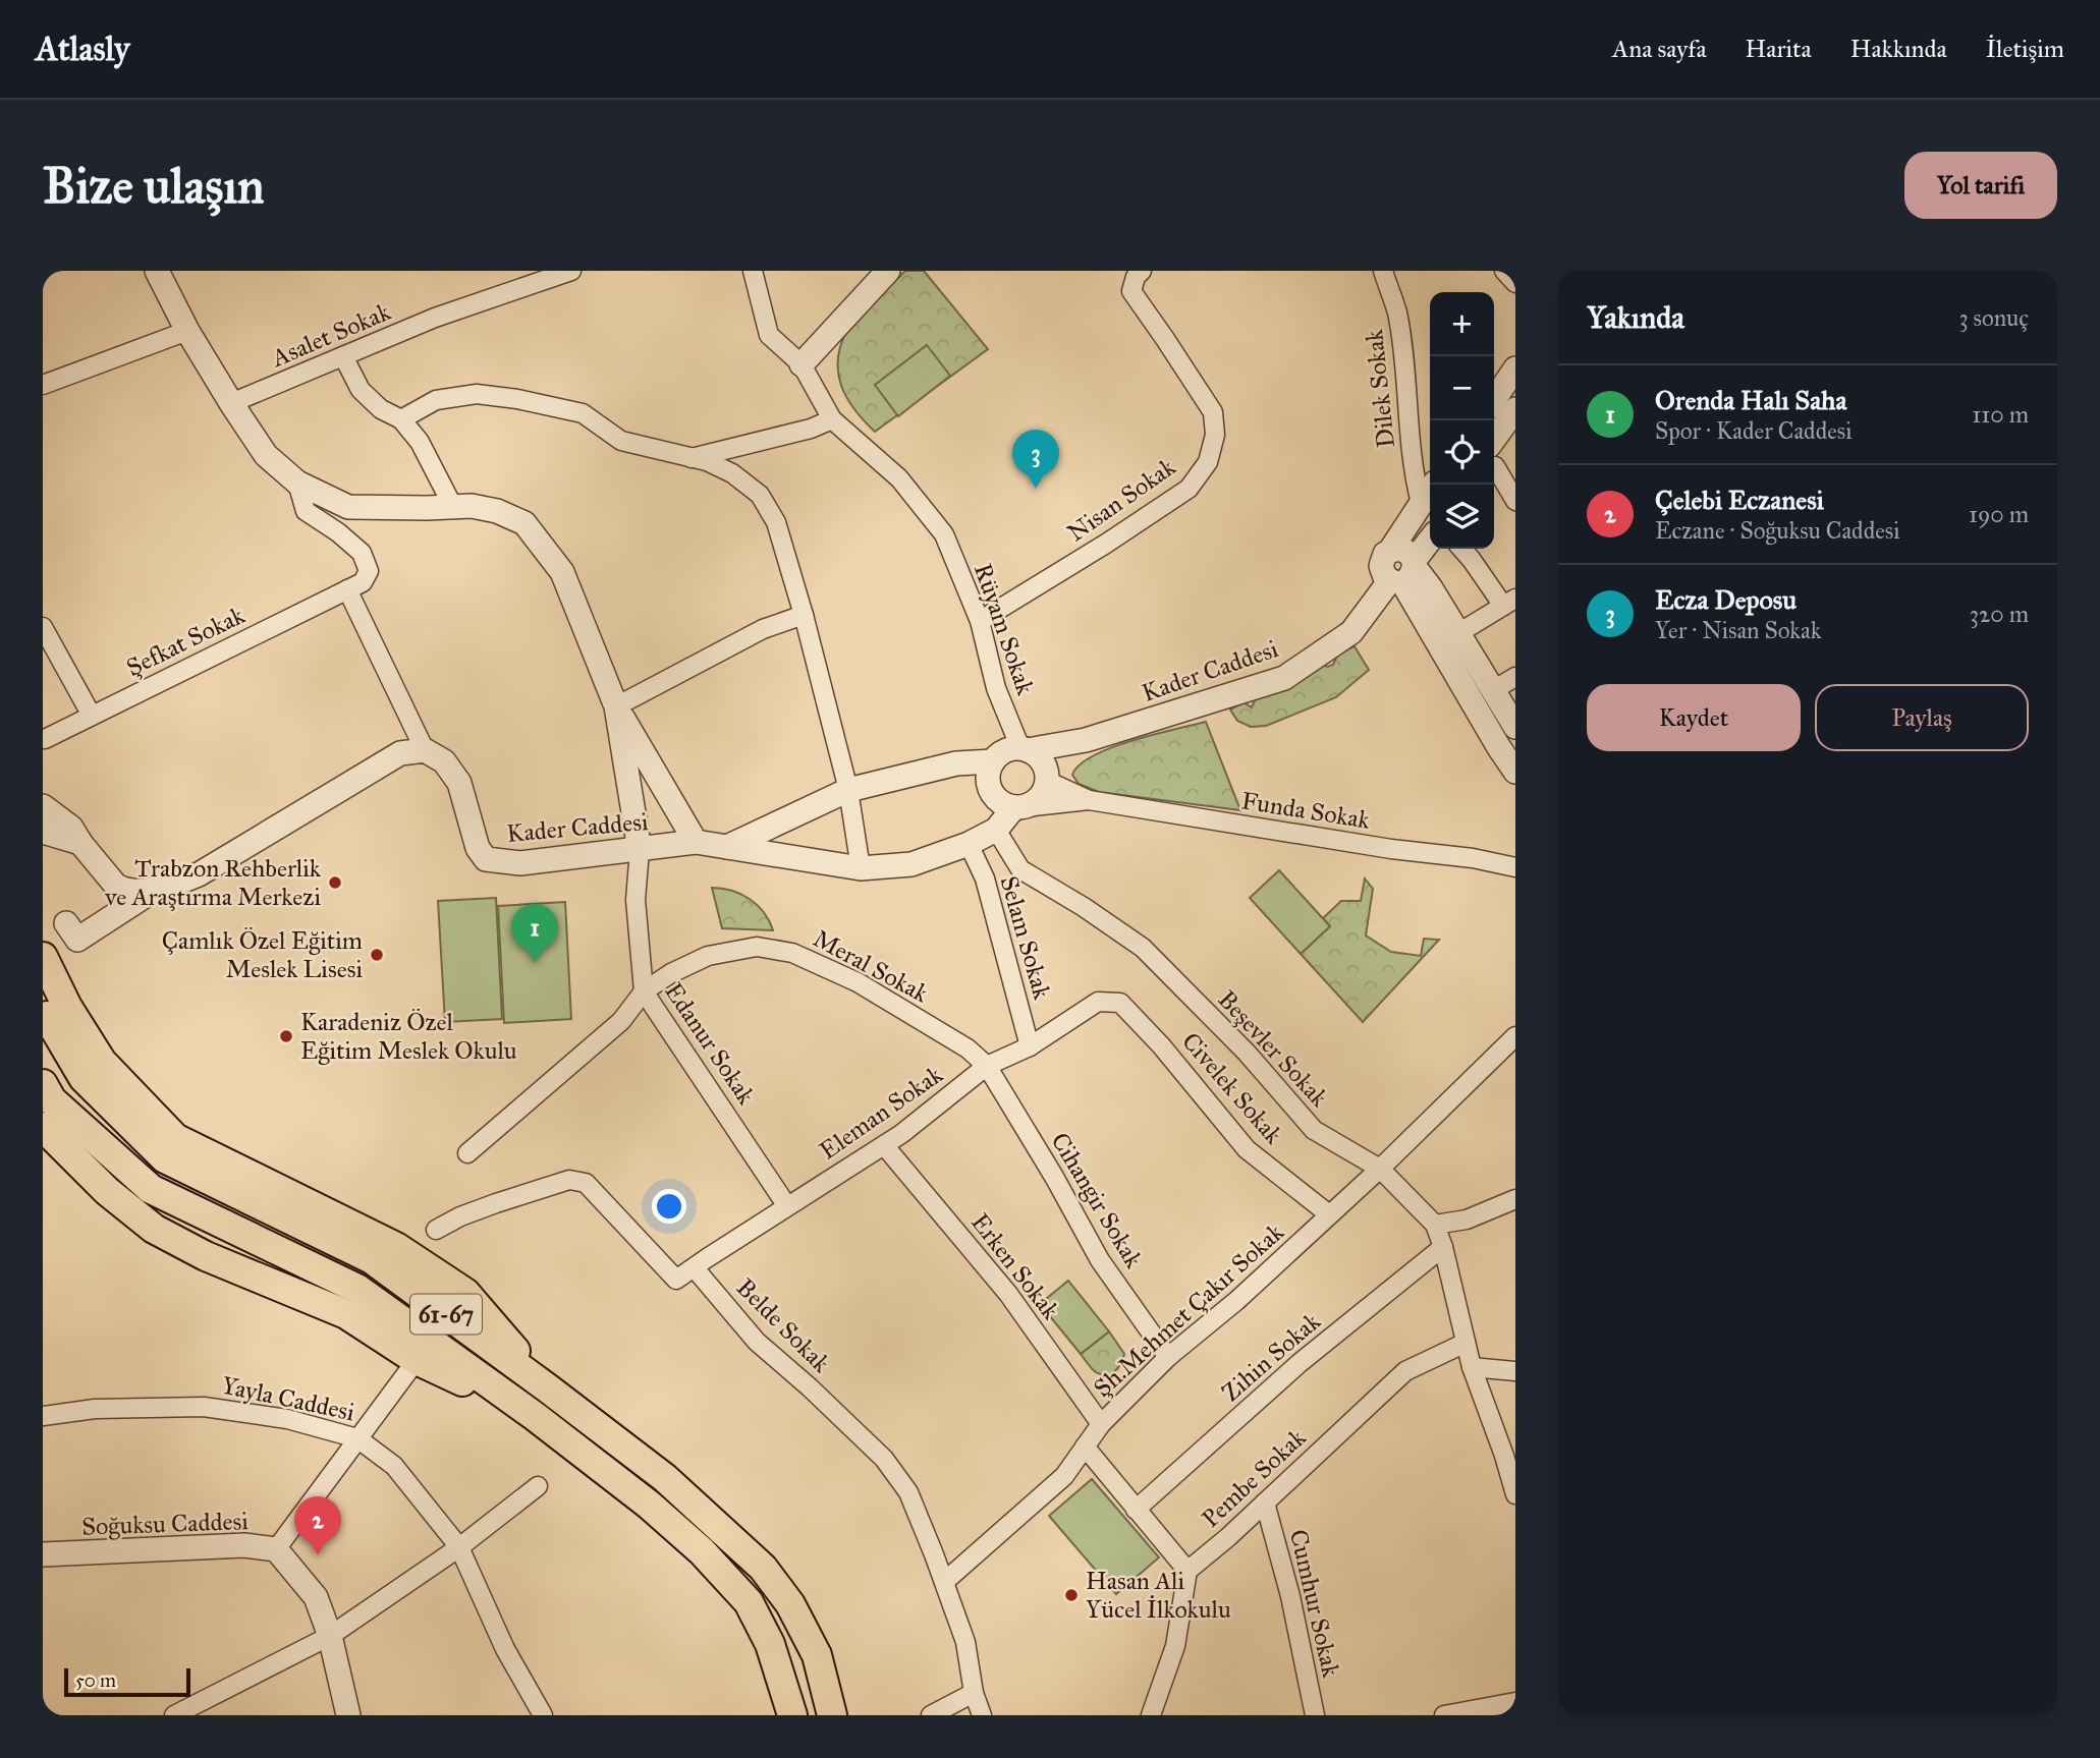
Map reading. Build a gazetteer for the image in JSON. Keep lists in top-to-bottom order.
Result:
{
  "streets": {
    "main road": ["61-67"],
    "street": [
      "Asalet Sokak",
      "Dilek Sokak",
      "Nisan Sokak",
      "Rüyam Sokak",
      "Şefkat Sokak",
      "Kader Caddesi",
      "Funda Sokak",
      "Selam Sokak",
      "Meral Sokak",
      "Edanur Sokak",
      "Beşevler Sokak",
      "Civelek Sokak",
      "Eleman Sokak",
      "Cihangir Sokak",
      "Erken Sokak",
      "Şh.Mehmet Çakır Sokak",
      "Belde Sokak",
      "Zihin Sokak",
      "Yayla Caddesi",
      "Pembe Sokak",
      "Soğuksu Caddesi",
      "Cumhur Sokak"
    ]
  },
  "crossings": [
    ["Nisan Sokak", "Rüyam Sokak"],
    ["Rüyam Sokak", "Kader Caddesi"],
    ["Rüyam Sokak", "Funda Sokak"],
    ["Kader Caddesi", "Funda Sokak"],
    ["Kader Caddesi", "Selam Sokak"],
    ["Kader Caddesi", "Edanur Sokak"],
    ["Kader Caddesi", "Beşevler Sokak"],
    ["Selam Sokak", "Eleman Sokak"],
    ["Meral Sokak", "Edanur Sokak"],
    ["Meral Sokak", "Eleman Sokak"],
    ["Meral Sokak", "Cihangir Sokak"],
    ["Edanur Sokak", "Eleman Sokak"],
    ["Beşevler Sokak", "Şh.Mehmet Çakır Sokak"],
    ["Beşevler Sokak", "Zihin Sokak"],
    ["Beşevler Sokak", "Pembe Sokak"],
    ["Civelek Sokak", "Eleman Sokak"],
    ["Civelek Sokak", "Şh.Mehmet Çakır Sokak"],
    ["Eleman Sokak", "Cihangir Sokak"],
    ["Eleman Sokak", "Erken Sokak"],
    ["Eleman Sokak", "Belde Sokak"],
    ["Cihangir Sokak", "Şh.Mehmet Çakır Sokak"],
    ["Erken Sokak", "Şh.Mehmet Çakır Sokak"],
    ["Şh.Mehmet Çakır Sokak", "Belde Sokak"],
    ["Pembe Sokak", "Cumhur Sokak"]
  ],
  "places": [
    "Trabzon Rehberlik ve Araştırma Merkezi",
    "Çamlık Özel Eğitim Meslek Lisesi",
    "Karadeniz Özel Eğitim Meslek Okulu",
    "Hasan Ali Yücel İlkokulu"
  ],
  "scale_bar": "50 m",
  "page": {
    "header": "Atlasly",
    "nav": [
      "Ana sayfa",
      "Harita",
      "Hakkında",
      "İletişim"
    ],
    "buttons": [
      "Yol tarifi",
      ["Kaydet", "Paylaş"]
    ],
    "title": "Bize ulaşın",
    "heading": ["Yakında", "3 sonuç"],
    "map_buttons": ["+", "−"],
    "list": [
      {
        "mark": "1",
        "name": "Orenda Halı Saha",
        "note": "Spor · Kader Caddesi",
        "value": "110 m"
      },
      {
        "mark": "2",
        "name": "Çelebi Eczanesi",
        "note": "Eczane · Soğuksu Caddesi",
        "value": "190 m"
      },
      {
        "mark": "3",
        "name": "Ecza Deposu",
        "note": "Yer · Nisan Sokak",
        "value": "320 m"
      }
    ],
    "pins": ["3", "1", "2"],
    "scale": "50 m"
  }
}
